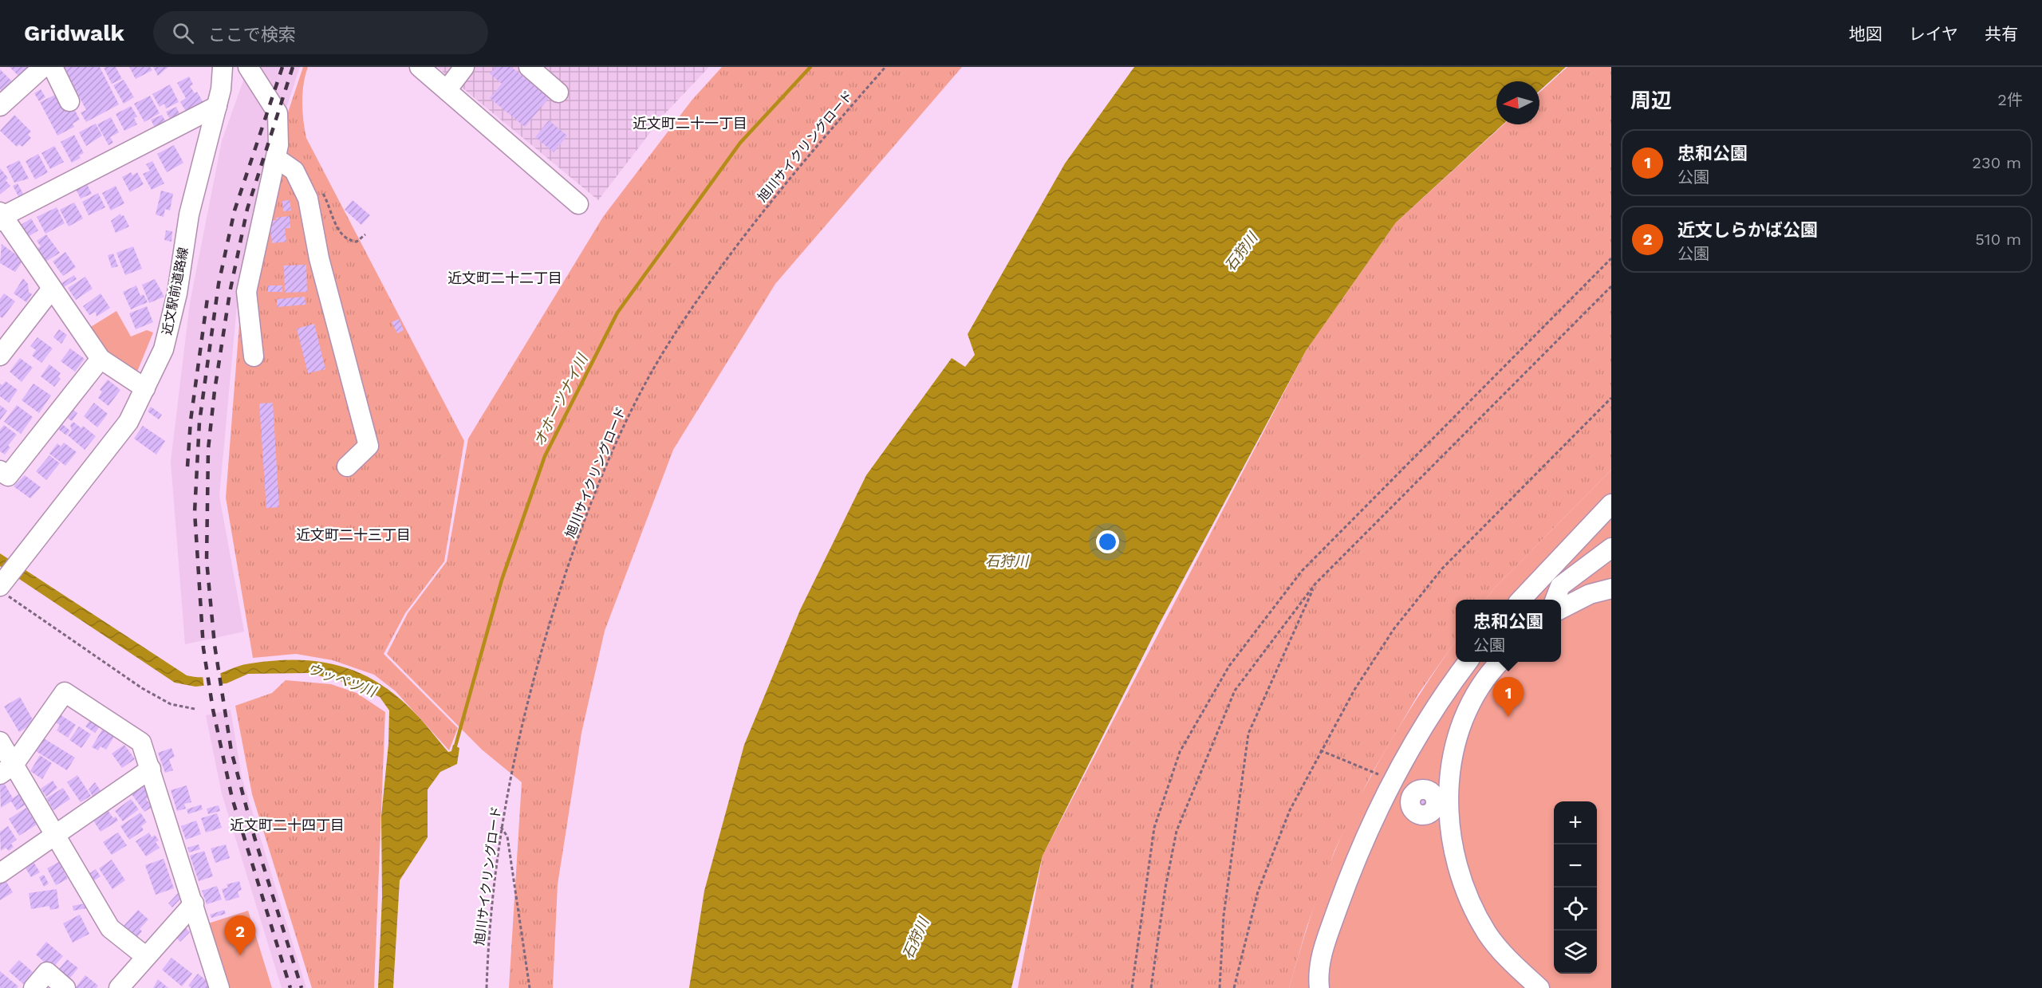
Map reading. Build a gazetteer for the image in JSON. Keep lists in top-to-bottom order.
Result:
{
  "streets": {
    "street": ["近文駅前道路線"],
    "path": ["旭川サイクリングロード"]
  },
  "districts": [
    "近文町二十一丁目",
    "近文町二十二丁目",
    "近文町二十三丁目",
    "近文町二十四丁目"
  ],
  "water": ["石狩川", "オホーツナイ川", "ウッペツ川"],
  "north": "left",
  "page": {
    "header": "Gridwalk",
    "search": "ここで検索",
    "nav": ["地図", "レイヤ", "共有"],
    "heading": ["周辺", "2件"],
    "list": [
      {
        "mark": "1",
        "name": "忠和公園",
        "note": "公園",
        "value": "230 m"
      },
      {
        "mark": "2",
        "name": "近文しらかば公園",
        "note": "公園",
        "value": "510 m"
      }
    ],
    "popup": ["忠和公園", "公園"],
    "pins": ["1", "2"],
    "map_buttons": ["+", "−"]
  }
}
